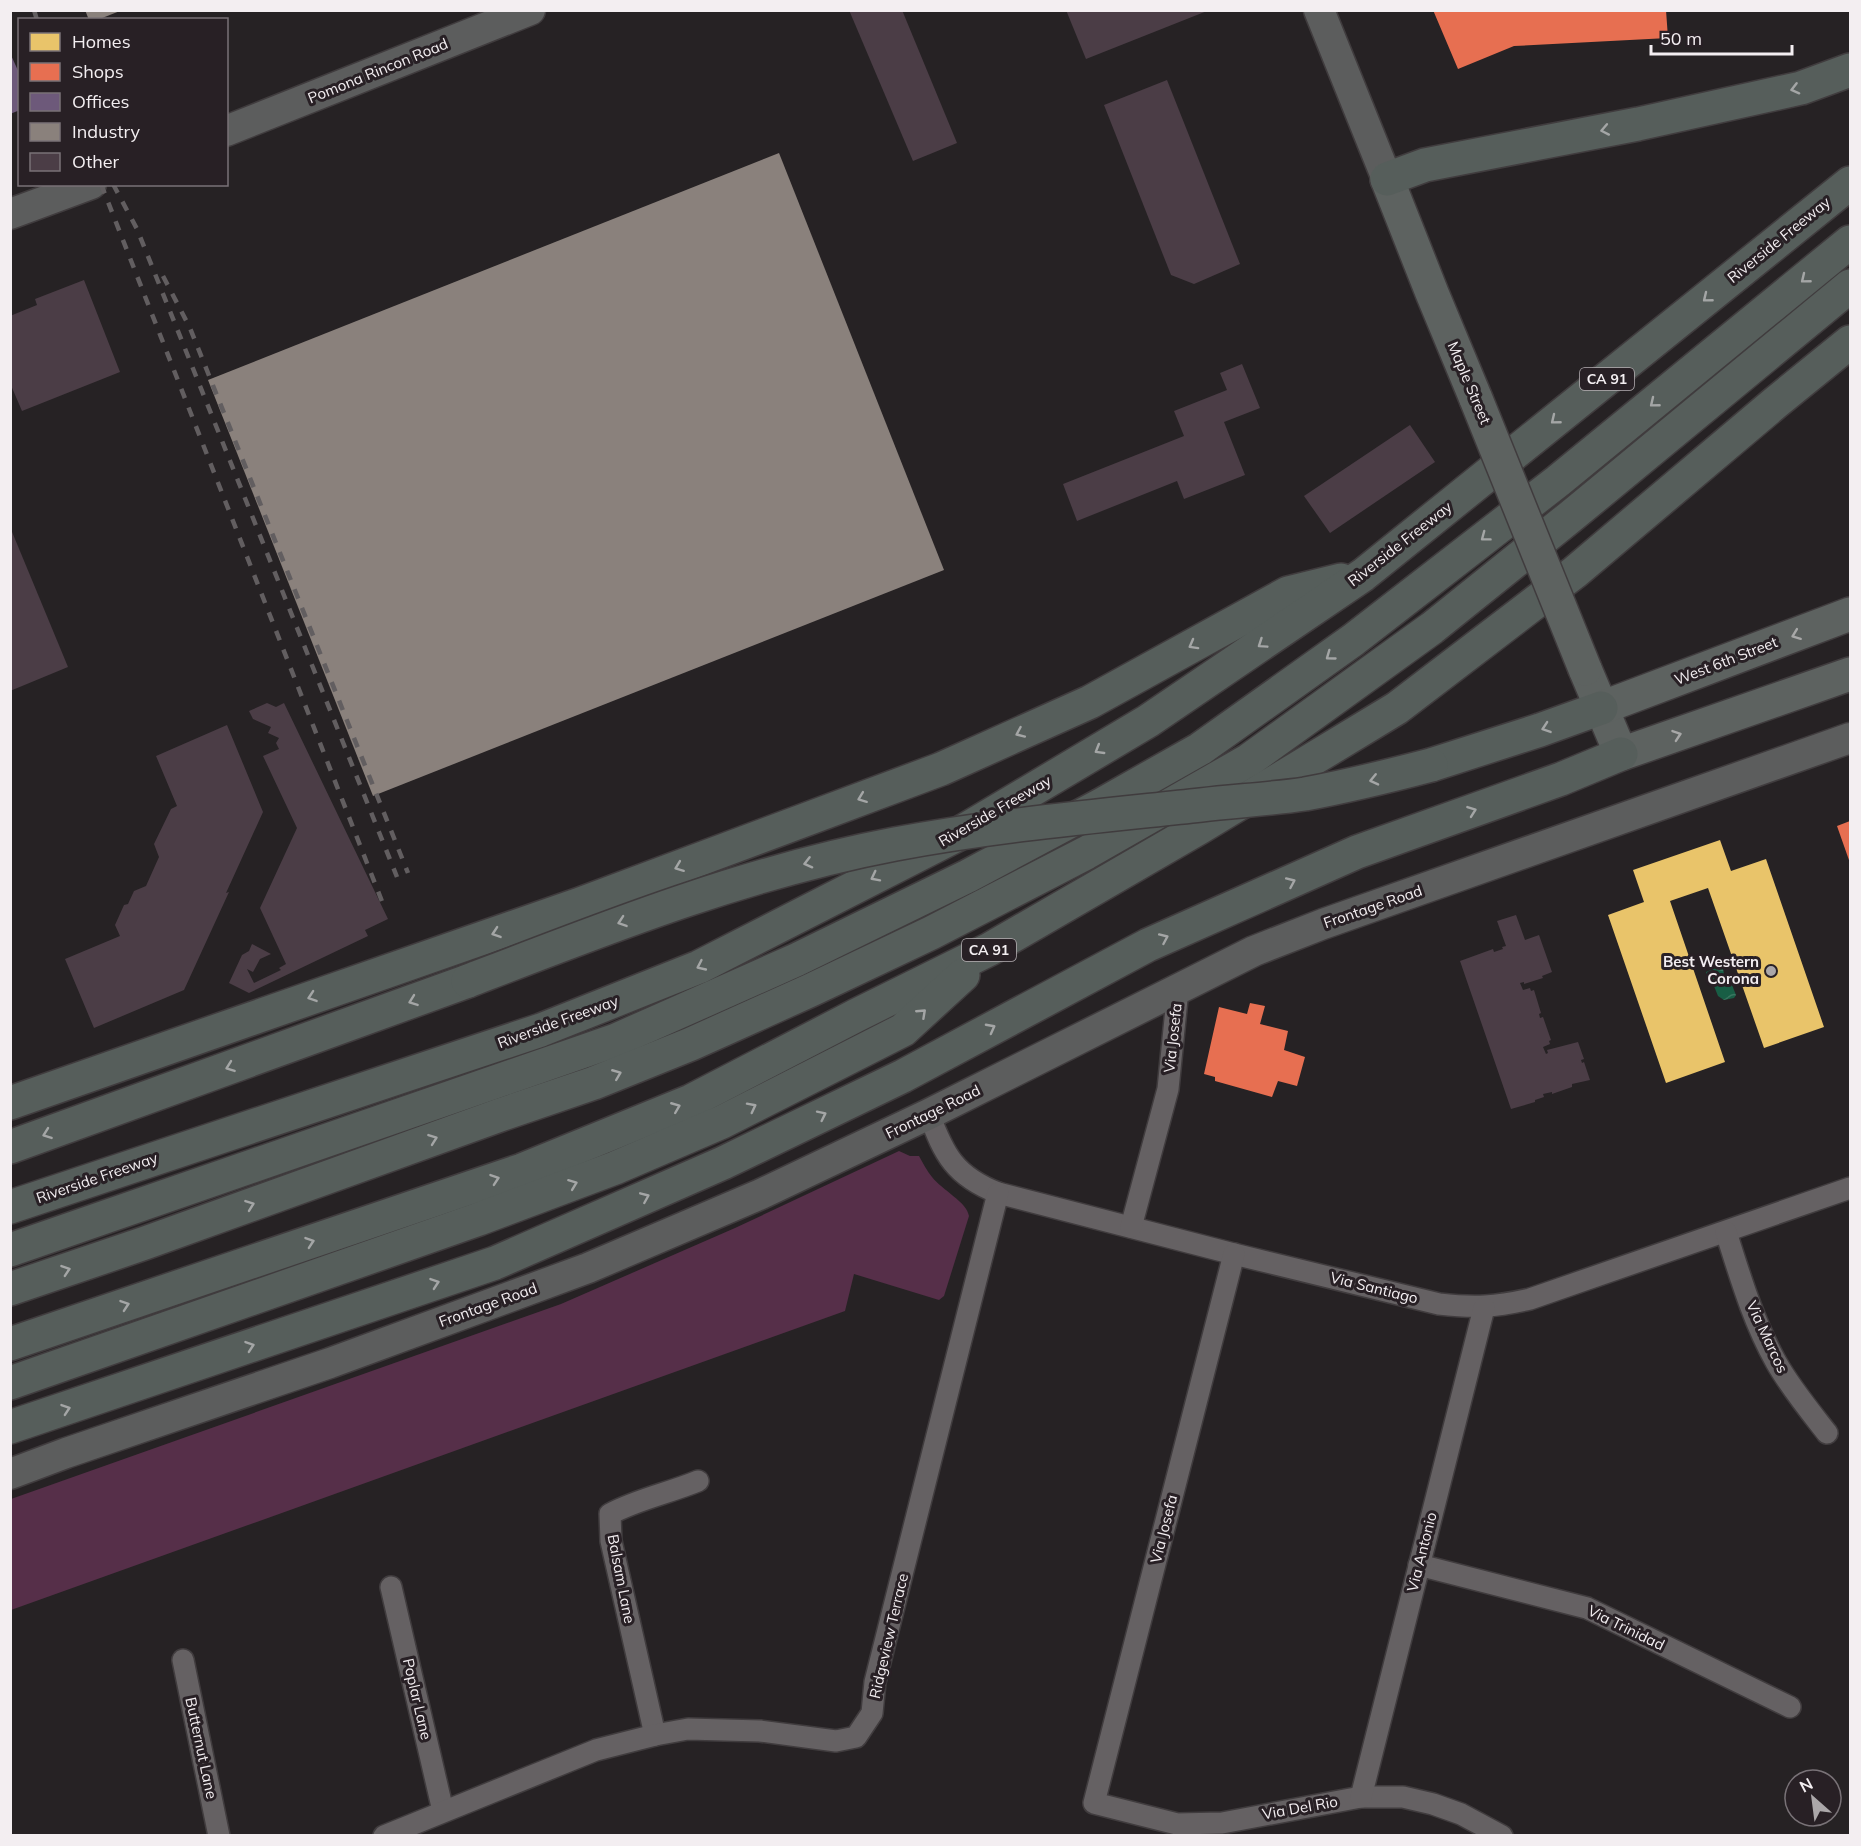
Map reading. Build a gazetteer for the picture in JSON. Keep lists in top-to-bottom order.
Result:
{
  "streets": {
    "highway": ["Riverside Freeway", "CA 91"],
    "main road": [
      "Pomona Rincon Road",
      "Maple Street",
      "West 6th Street",
      "Frontage Road"
    ],
    "street": [
      "Via Josefa",
      "Via Santiago",
      "Via Marcos",
      "Via Antonio",
      "Balsam Lane",
      "Via Trinidad",
      "Ridgeview Terrace",
      "Poplar Lane",
      "Butternut Lane",
      "Via Del Rio"
    ]
  },
  "crossings": [
    ["Maple Street", "West 6th Street"],
    ["Frontage Road", "Via Josefa"],
    ["Frontage Road", "Via Santiago"],
    ["Via Josefa", "Via Santiago"],
    ["Via Josefa", "Via Del Rio"],
    ["Via Santiago", "Via Marcos"],
    ["Via Santiago", "Via Antonio"],
    ["Via Santiago", "Ridgeview Terrace"],
    ["Via Antonio", "Via Trinidad"],
    ["Via Antonio", "Via Del Rio"],
    ["Balsam Lane", "Ridgeview Terrace"],
    ["Ridgeview Terrace", "Poplar Lane"]
  ],
  "places": ["Best Western Corona"],
  "legend": [
    "Homes",
    "Shops",
    "Offices",
    "Industry",
    "Other"
  ],
  "scale_bar": "50 m",
  "north": "top left"
}
